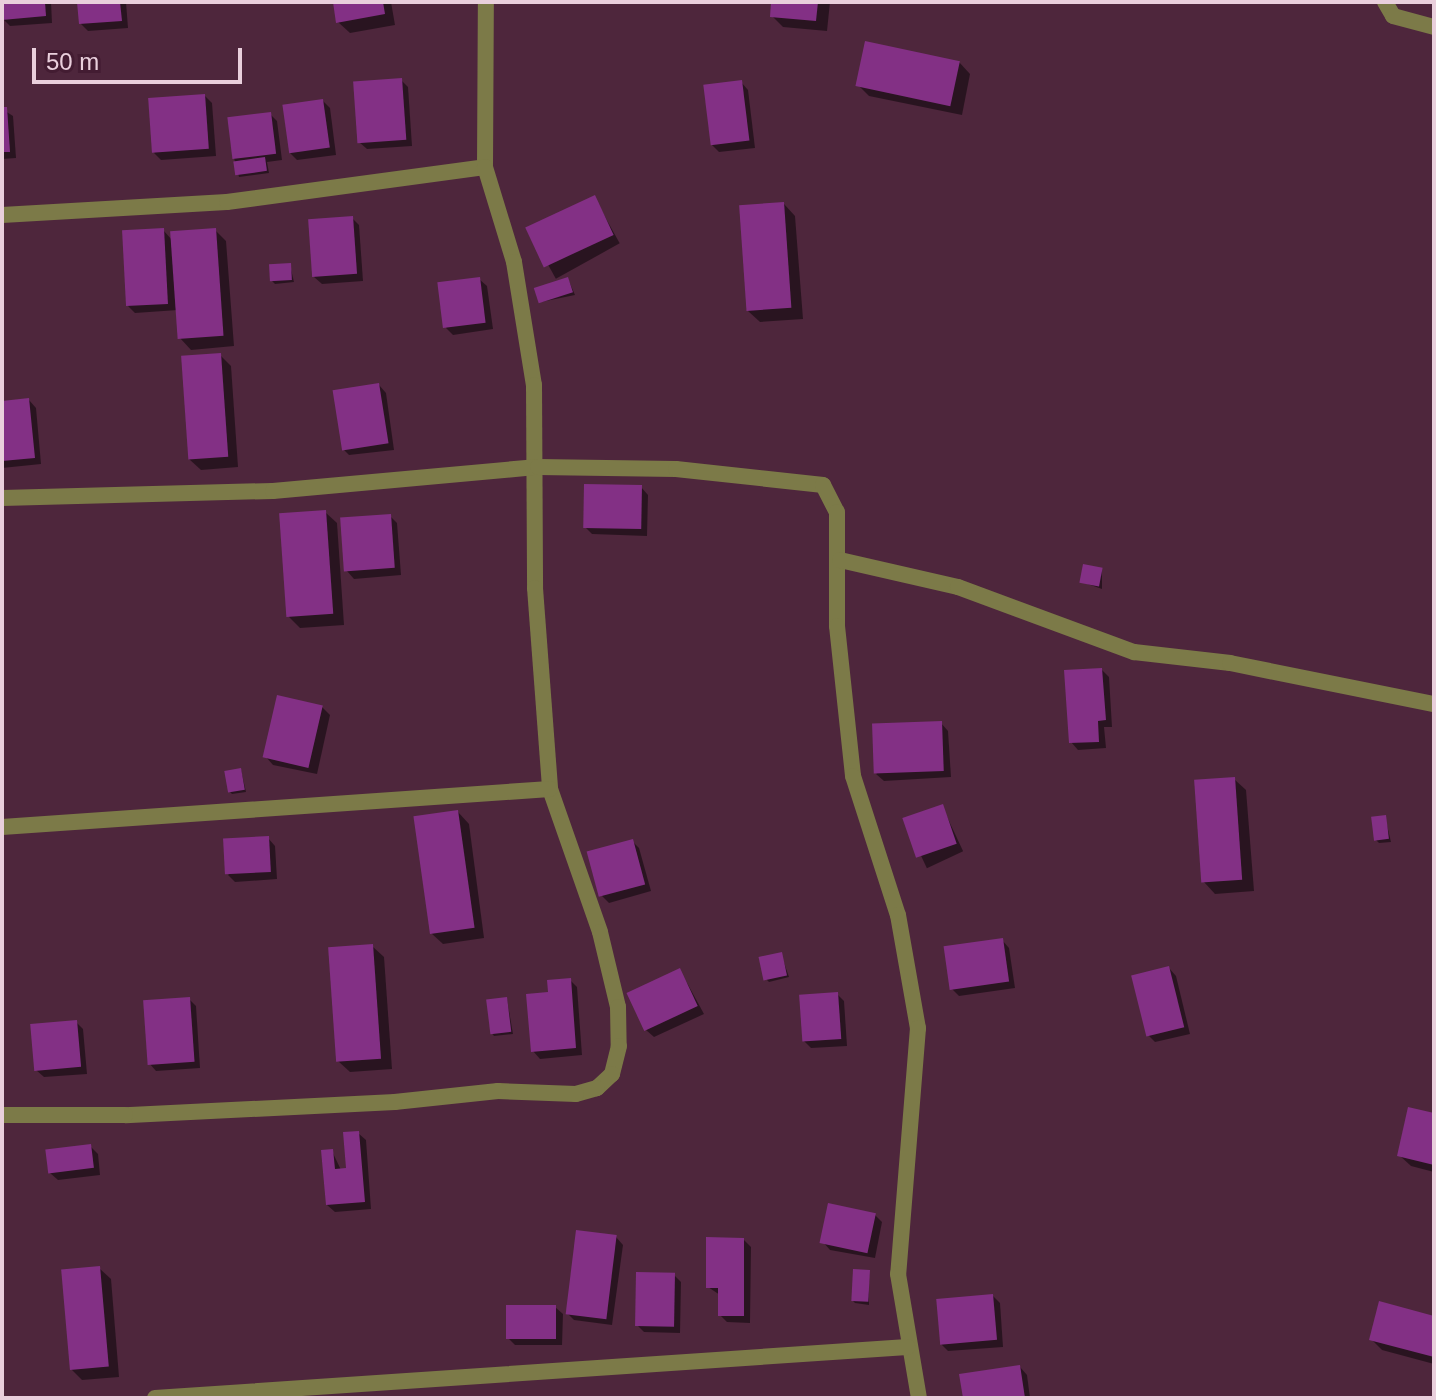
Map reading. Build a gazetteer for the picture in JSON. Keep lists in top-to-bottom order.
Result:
{
  "scale_bar": "50 m"
}
